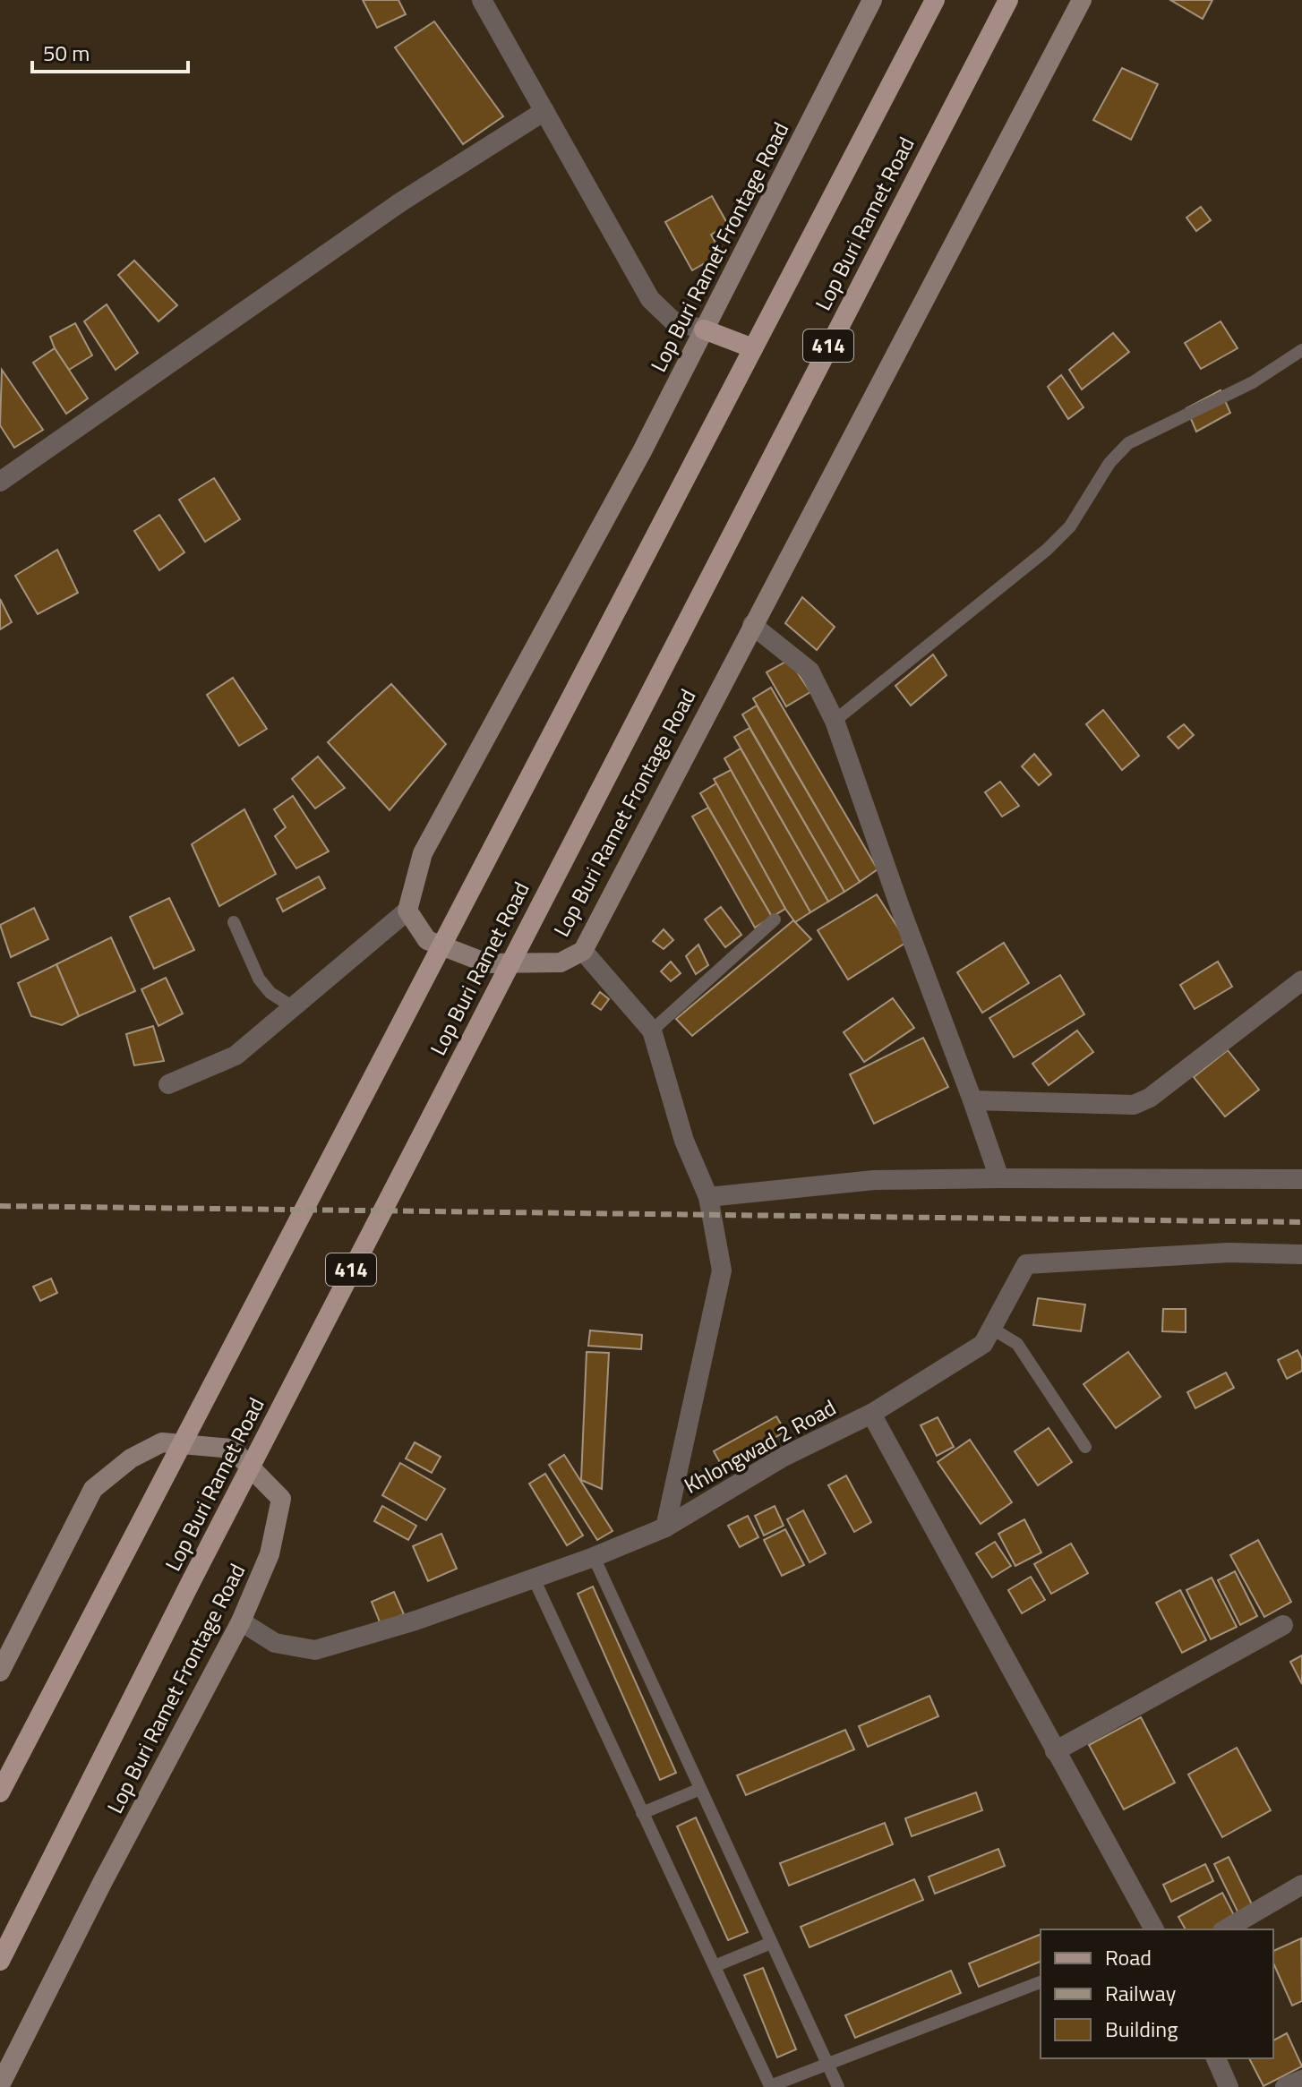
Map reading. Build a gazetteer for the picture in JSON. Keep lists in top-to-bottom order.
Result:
{
  "streets": {
    "main road": ["Lop Buri Ramet Road", "Lop Buri Ramet Frontage Road", "414"],
    "street": ["Khlongwad 2 Road"]
  },
  "crossings": [
    ["Lop Buri Ramet Frontage Road", "Khlongwad 2 Road"]
  ],
  "legend": ["Road", "Railway", "Building"],
  "scale_bar": "50 m"
}
